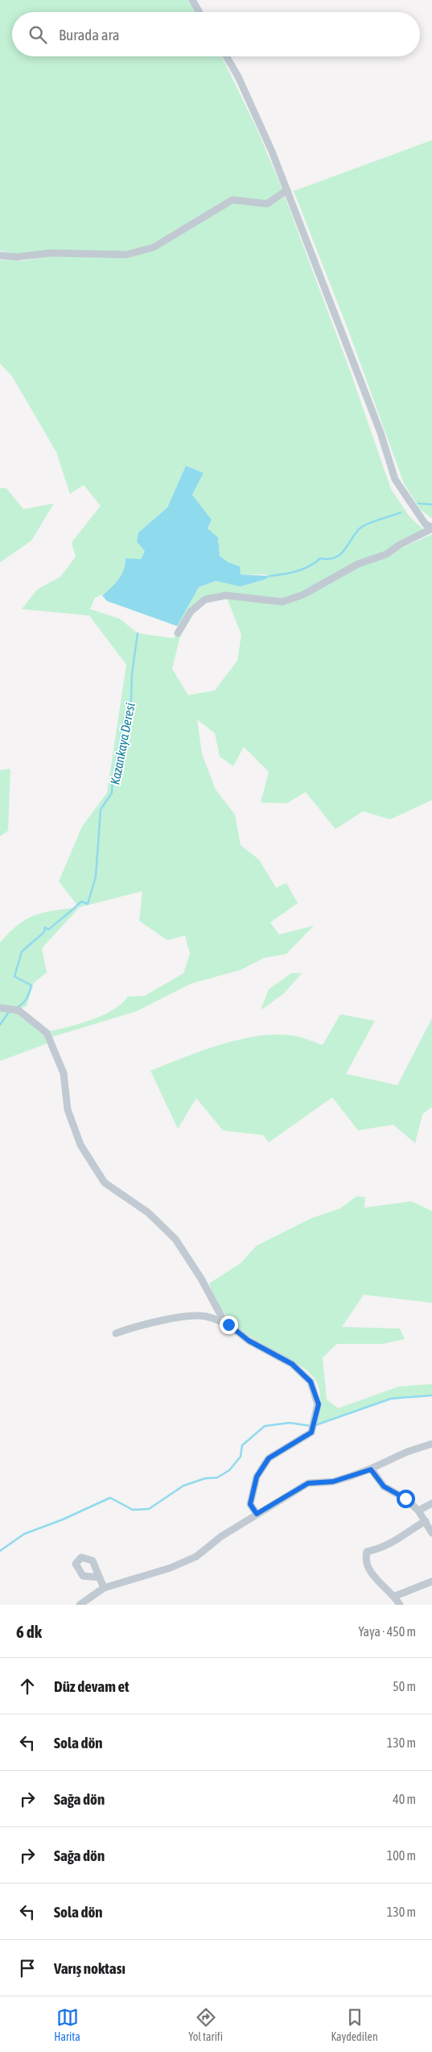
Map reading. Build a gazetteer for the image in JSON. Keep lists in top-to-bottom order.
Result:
{
  "water": ["Kazankaya Deresi"],
  "page": {
    "search": "Burada ara",
    "heading": ["6 dk", "Yaya · 450 m"],
    "list": [
      ["Düz devam et", "50 m"],
      ["Sola dön", "130 m"],
      ["Sağa dön", "40 m"],
      ["Sağa dön", "100 m"],
      ["Sola dön", "130 m"],
      "Varış noktası"
    ],
    "nav": ["Harita", "Yol tarifi", "Kaydedilen"]
  }
}
